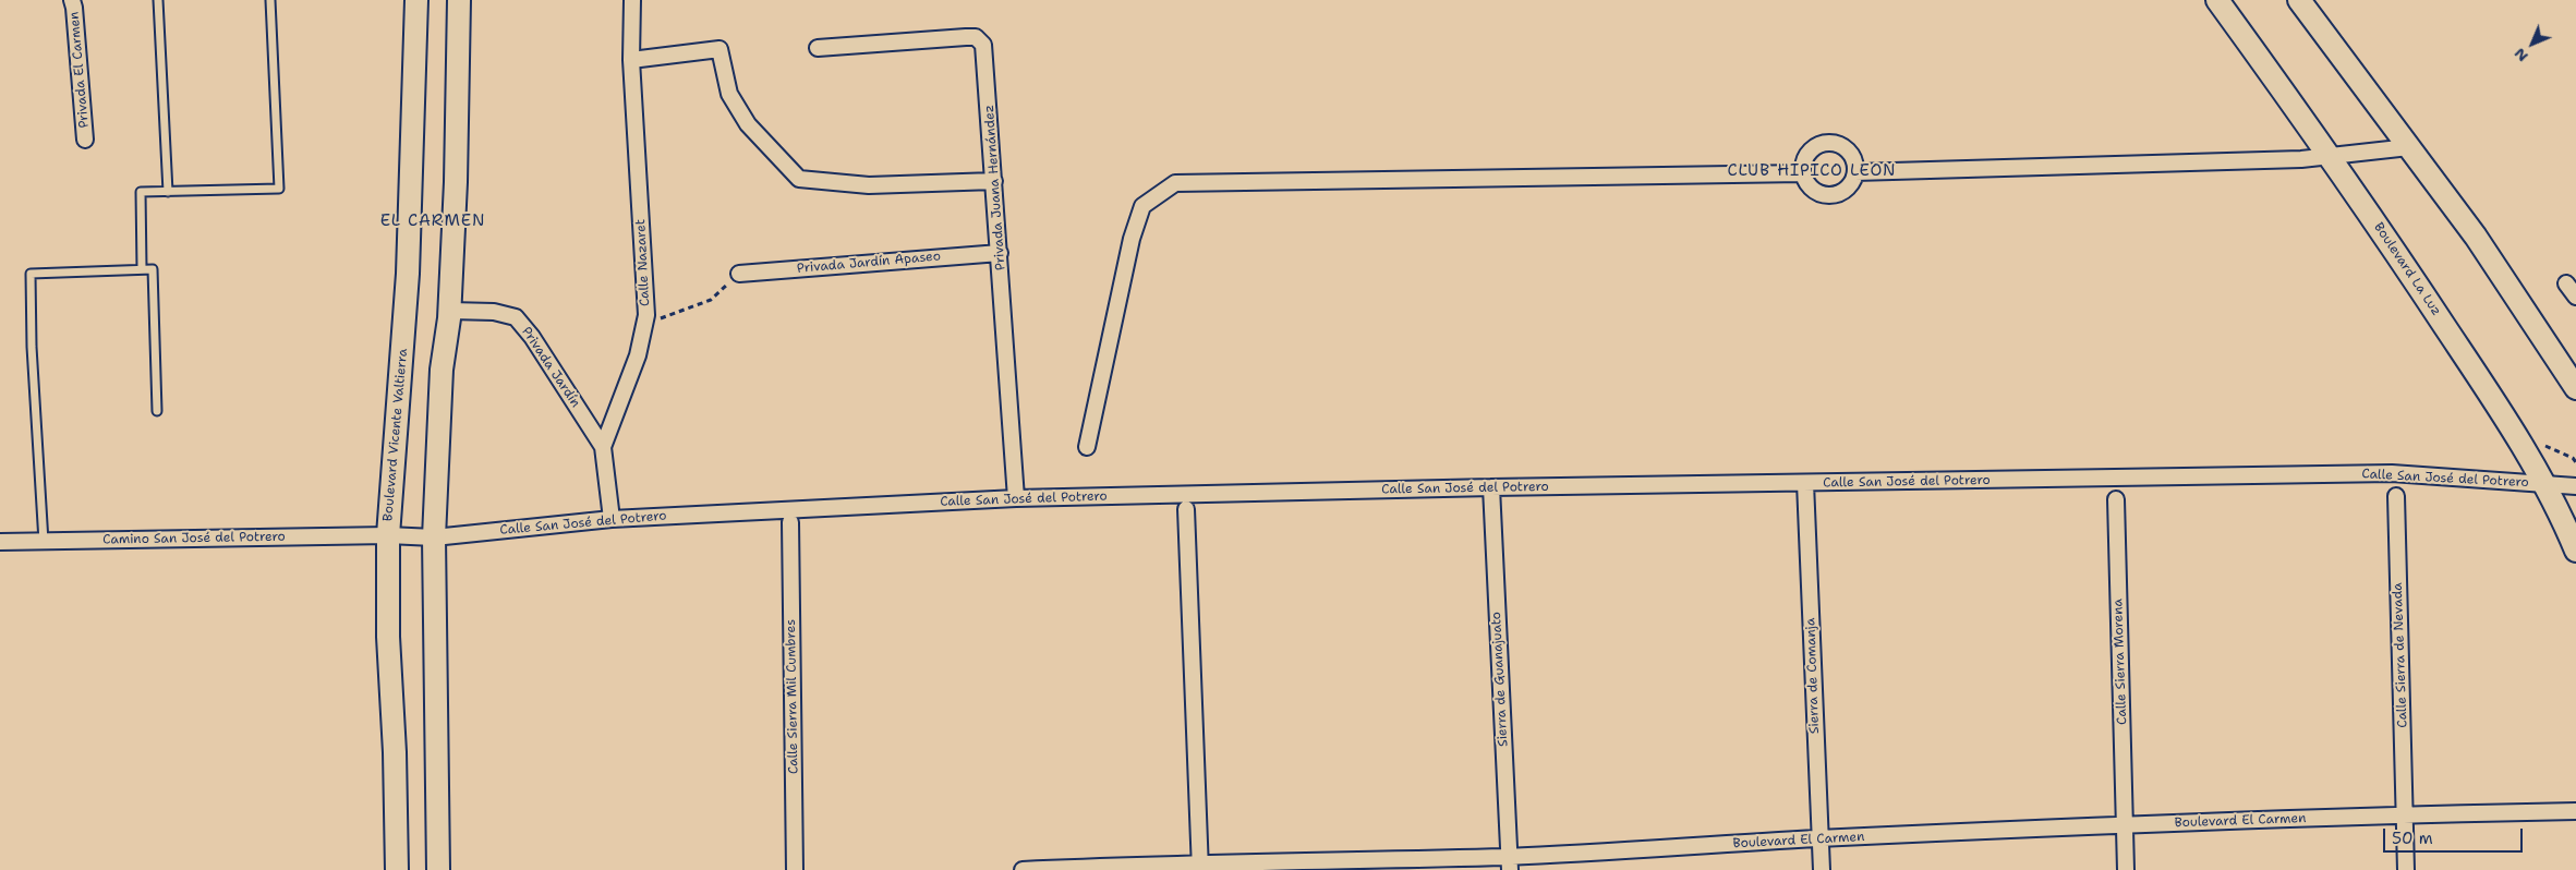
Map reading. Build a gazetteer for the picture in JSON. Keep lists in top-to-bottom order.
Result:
{
  "streets": {
    "main road": ["Boulevard La Luz", "Boulevard Vicente Valtierra"],
    "street": [
      "Privada El Carmen",
      "Privada Juana Hernández",
      "Calle Nazaret",
      "Privada Jardín Apaseo",
      "Privada Jardín",
      "Calle San José del Potrero",
      "Camino San José del Potrero",
      "Calle Sierra de Nevada",
      "Calle Sierra Morena",
      "Sierra de Comanja",
      "Sierra de Guanajuato",
      "Calle Sierra Mil Cumbres",
      "Boulevard El Carmen"
    ]
  },
  "crossings": [
    ["Privada Juana Hernández", "Privada Jardín Apaseo"],
    ["Privada Juana Hernández", "Calle San José del Potrero"],
    ["Calle Nazaret", "Privada Jardín"],
    ["Calle Nazaret", "Calle San José del Potrero"],
    ["Boulevard La Luz", "Calle San José del Potrero"],
    ["Boulevard Vicente Valtierra", "Calle San José del Potrero"],
    ["Boulevard Vicente Valtierra", "Camino San José del Potrero"],
    ["Calle San José del Potrero", "Camino San José del Potrero"],
    ["Calle San José del Potrero", "Sierra de Comanja"],
    ["Calle San José del Potrero", "Sierra de Guanajuato"],
    ["Calle Sierra de Nevada", "Boulevard El Carmen"],
    ["Calle Sierra Morena", "Boulevard El Carmen"],
    ["Sierra de Comanja", "Boulevard El Carmen"],
    ["Sierra de Guanajuato", "Boulevard El Carmen"]
  ],
  "districts": ["CLUB HIPICO LEON", "EL CARMEN"],
  "scale_bar": "50 m",
  "north": "bottom left"
}
